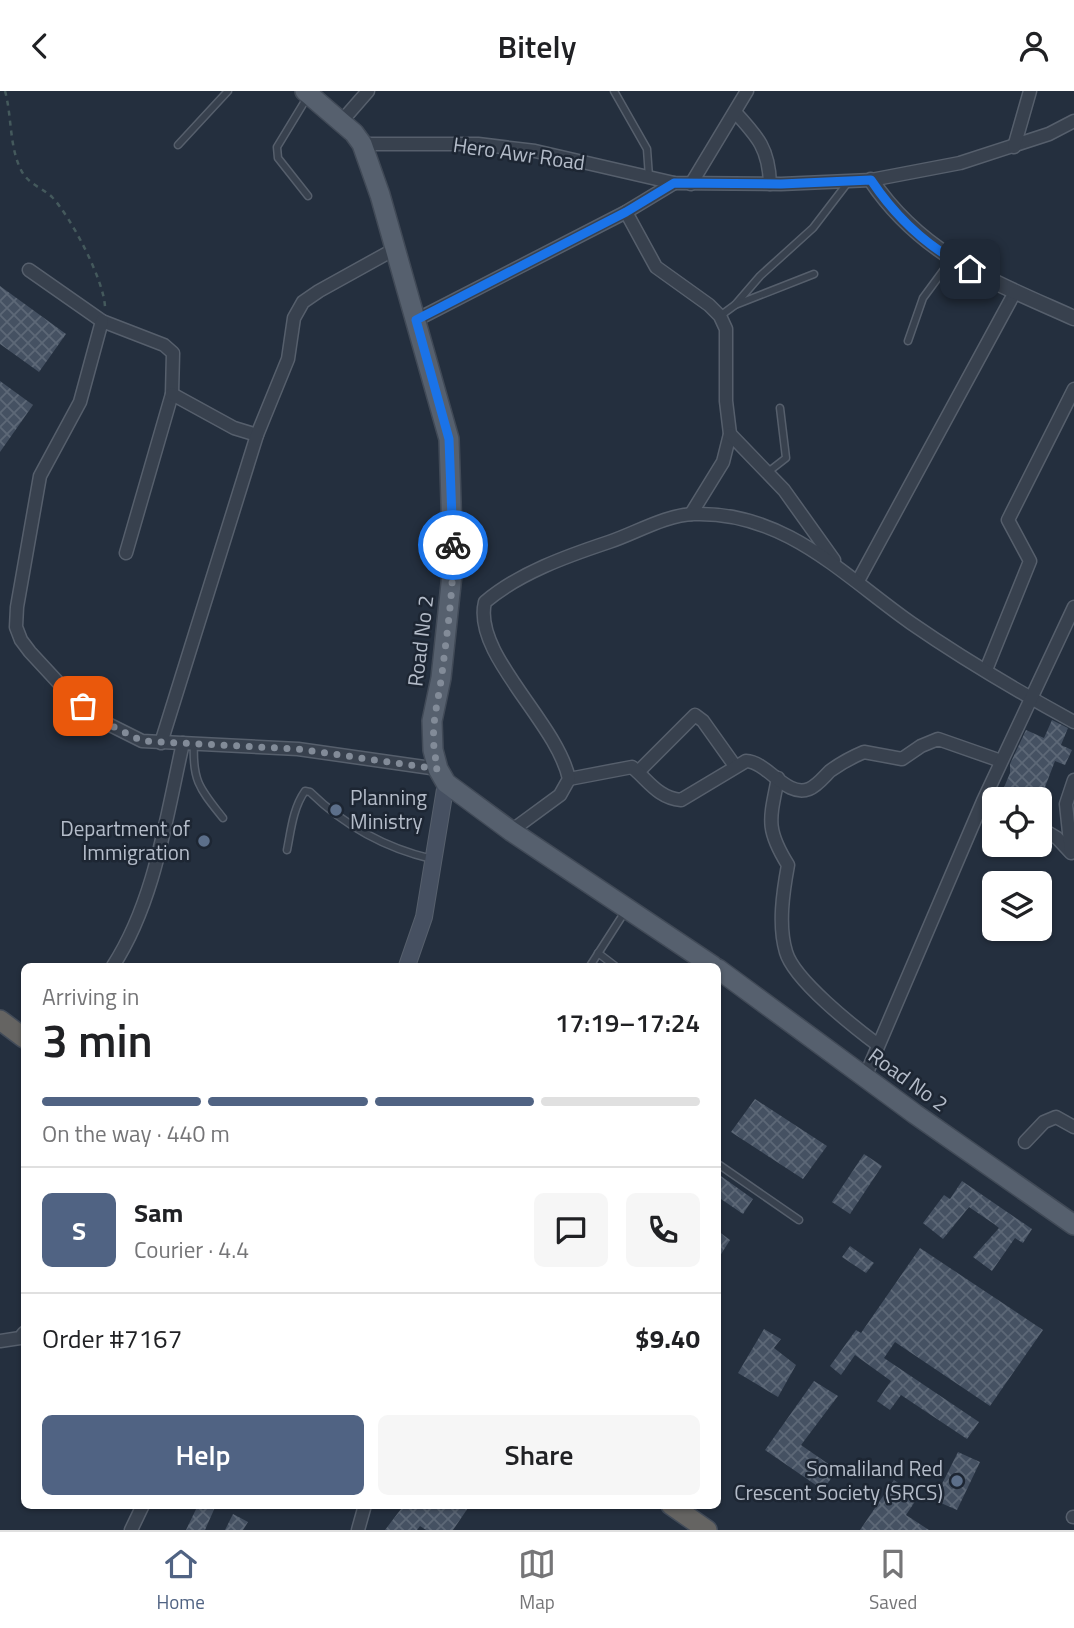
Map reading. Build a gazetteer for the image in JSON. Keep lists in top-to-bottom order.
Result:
{
  "streets": {
    "main road": ["Road No 2"],
    "street": ["Hero Awr Road"]
  },
  "crossings": [
    ["Hero Awr Road", "Road No 2"]
  ],
  "places": ["Planning Ministry", "Department of Immigration", "Somaliland Red Crescent Society (SRCS)"],
  "page": {
    "header": "Bitely",
    "heading": ["3 min", "Arriving in", "17:19–17:24"],
    "panel": [
      "Sam",
      "Courier · 4.4",
      "Order #7167",
      "$9.40"
    ],
    "bar": "On the way · 440 m",
    "round": "S",
    "buttons": ["Help", "Share"],
    "tabs": ["Home", "Map", "Saved"]
  }
}
